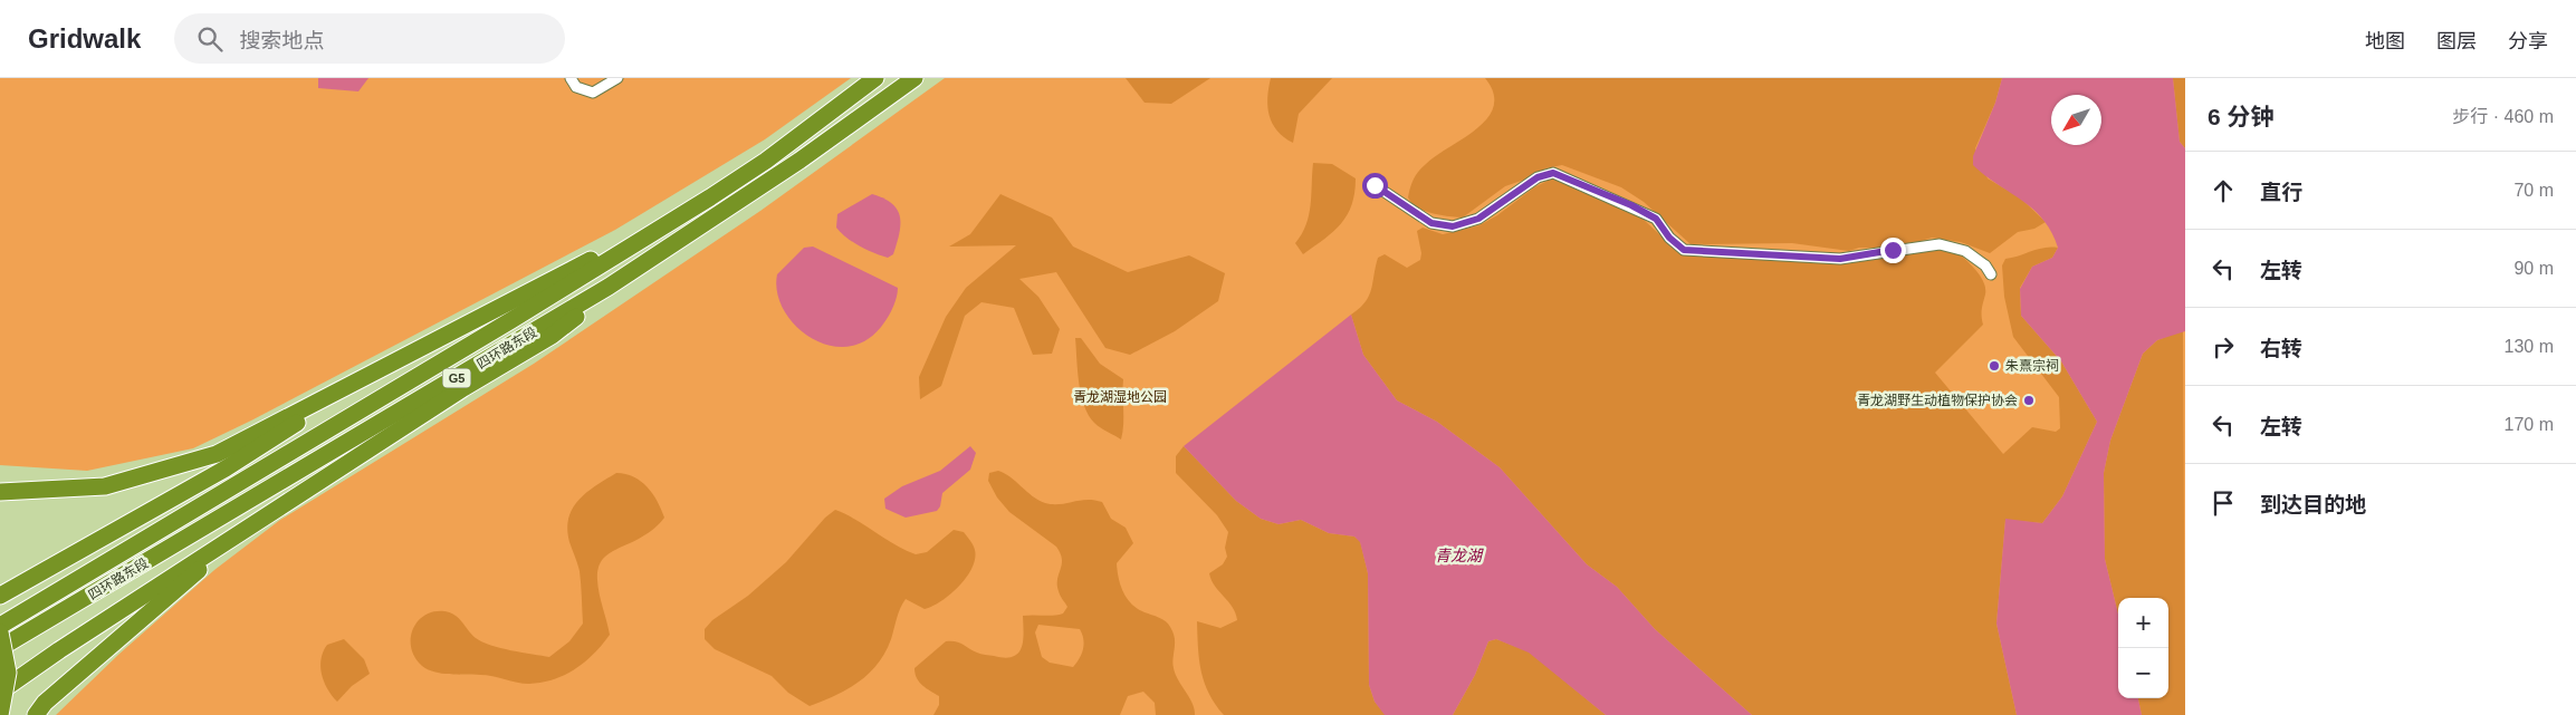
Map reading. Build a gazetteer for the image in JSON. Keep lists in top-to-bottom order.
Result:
{
  "streets": {
    "highway": ["四环路东段", "G5"]
  },
  "water": ["青龙湖"],
  "parks": ["青龙湖湿地公园"],
  "places": ["朱熹宗祠", "青龙湖野生动植物保护协会"],
  "north": "bottom left",
  "page": {
    "header": "Gridwalk",
    "search": "搜索地点",
    "nav": ["地图", "图层", "分享"],
    "heading": ["6 分钟", "步行 · 460 m"],
    "list": [
      ["直行", "70 m"],
      ["左转", "90 m"],
      ["右转", "130 m"],
      ["左转", "170 m"],
      "到达目的地"
    ],
    "map_buttons": ["+", "−"]
  }
}
